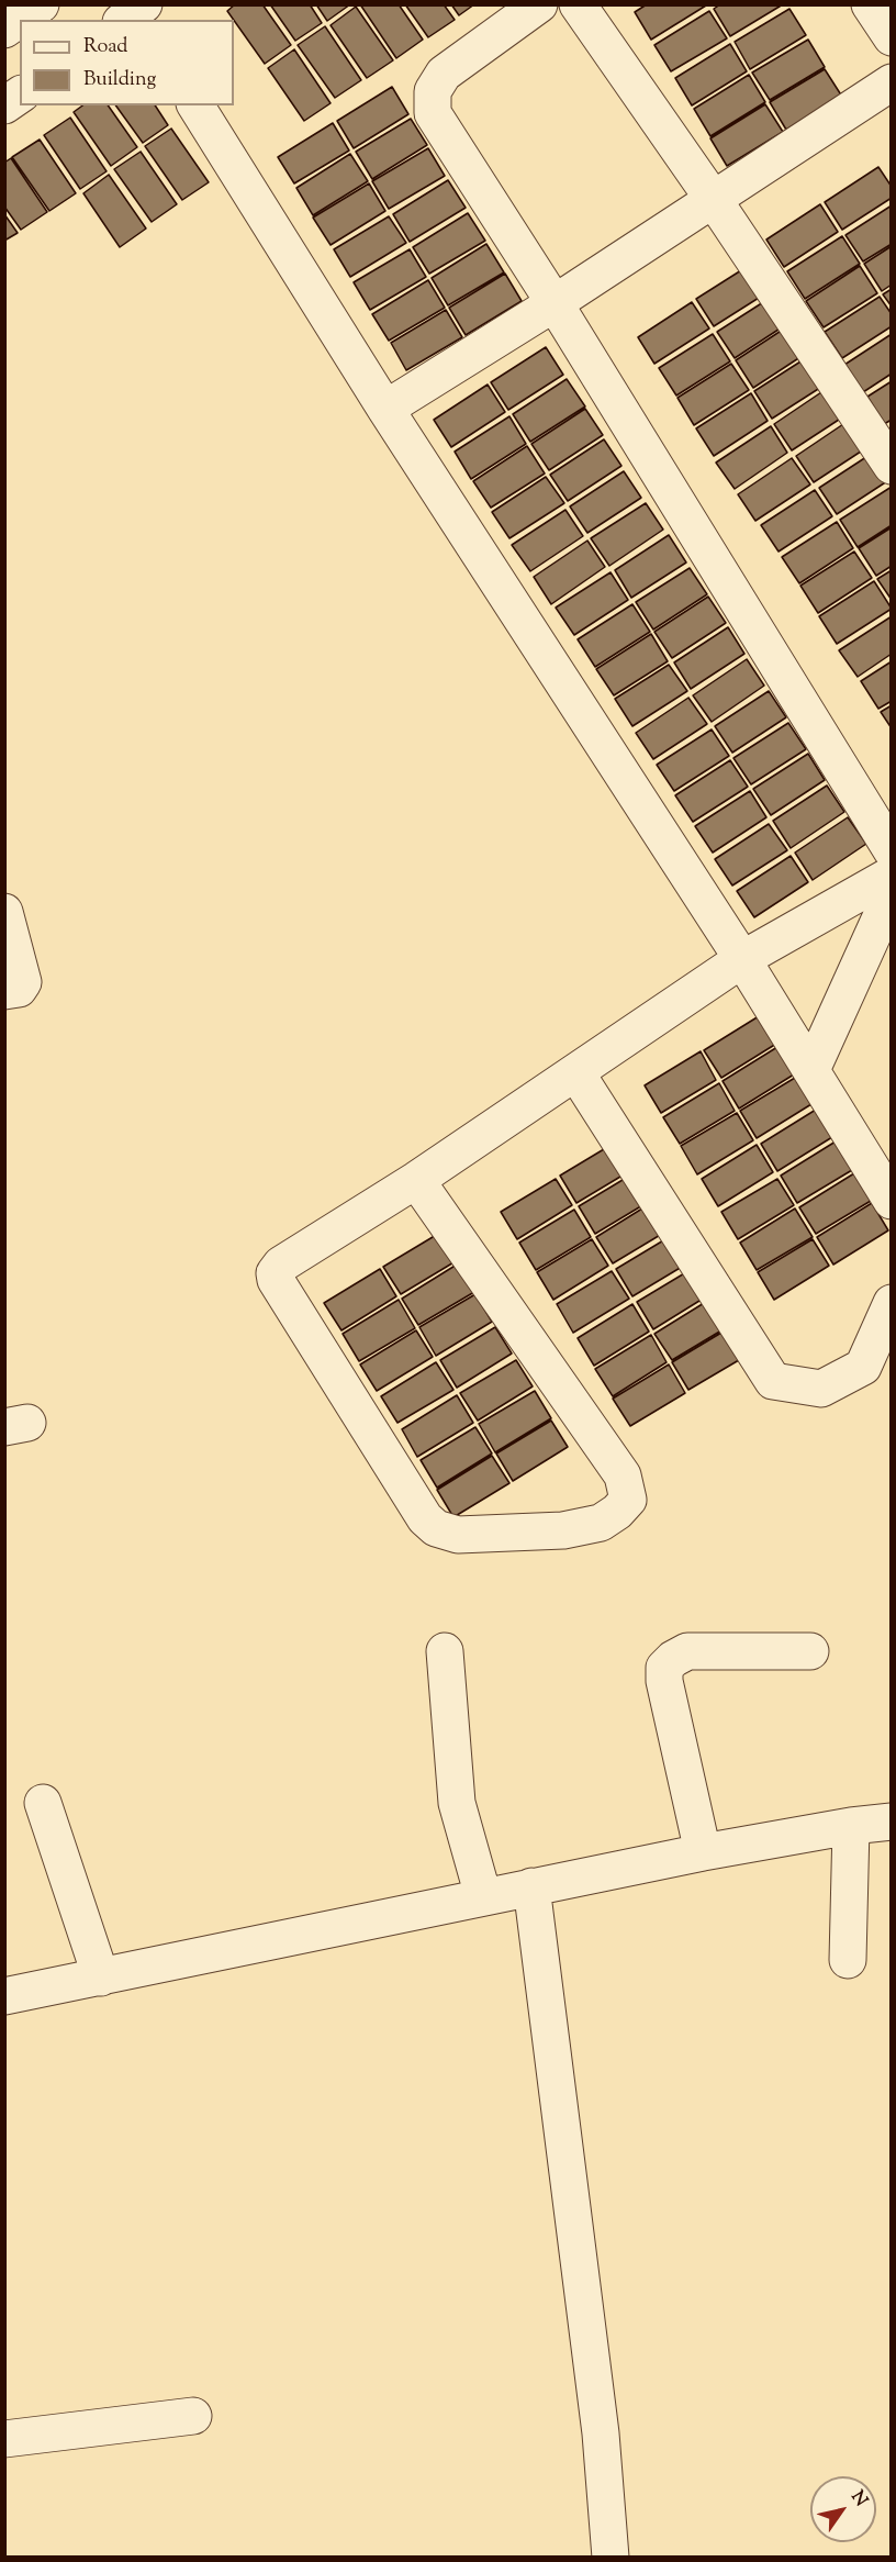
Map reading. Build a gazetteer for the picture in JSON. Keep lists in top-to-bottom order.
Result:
{
  "legend": ["Road", "Building"],
  "north": "top right"
}
